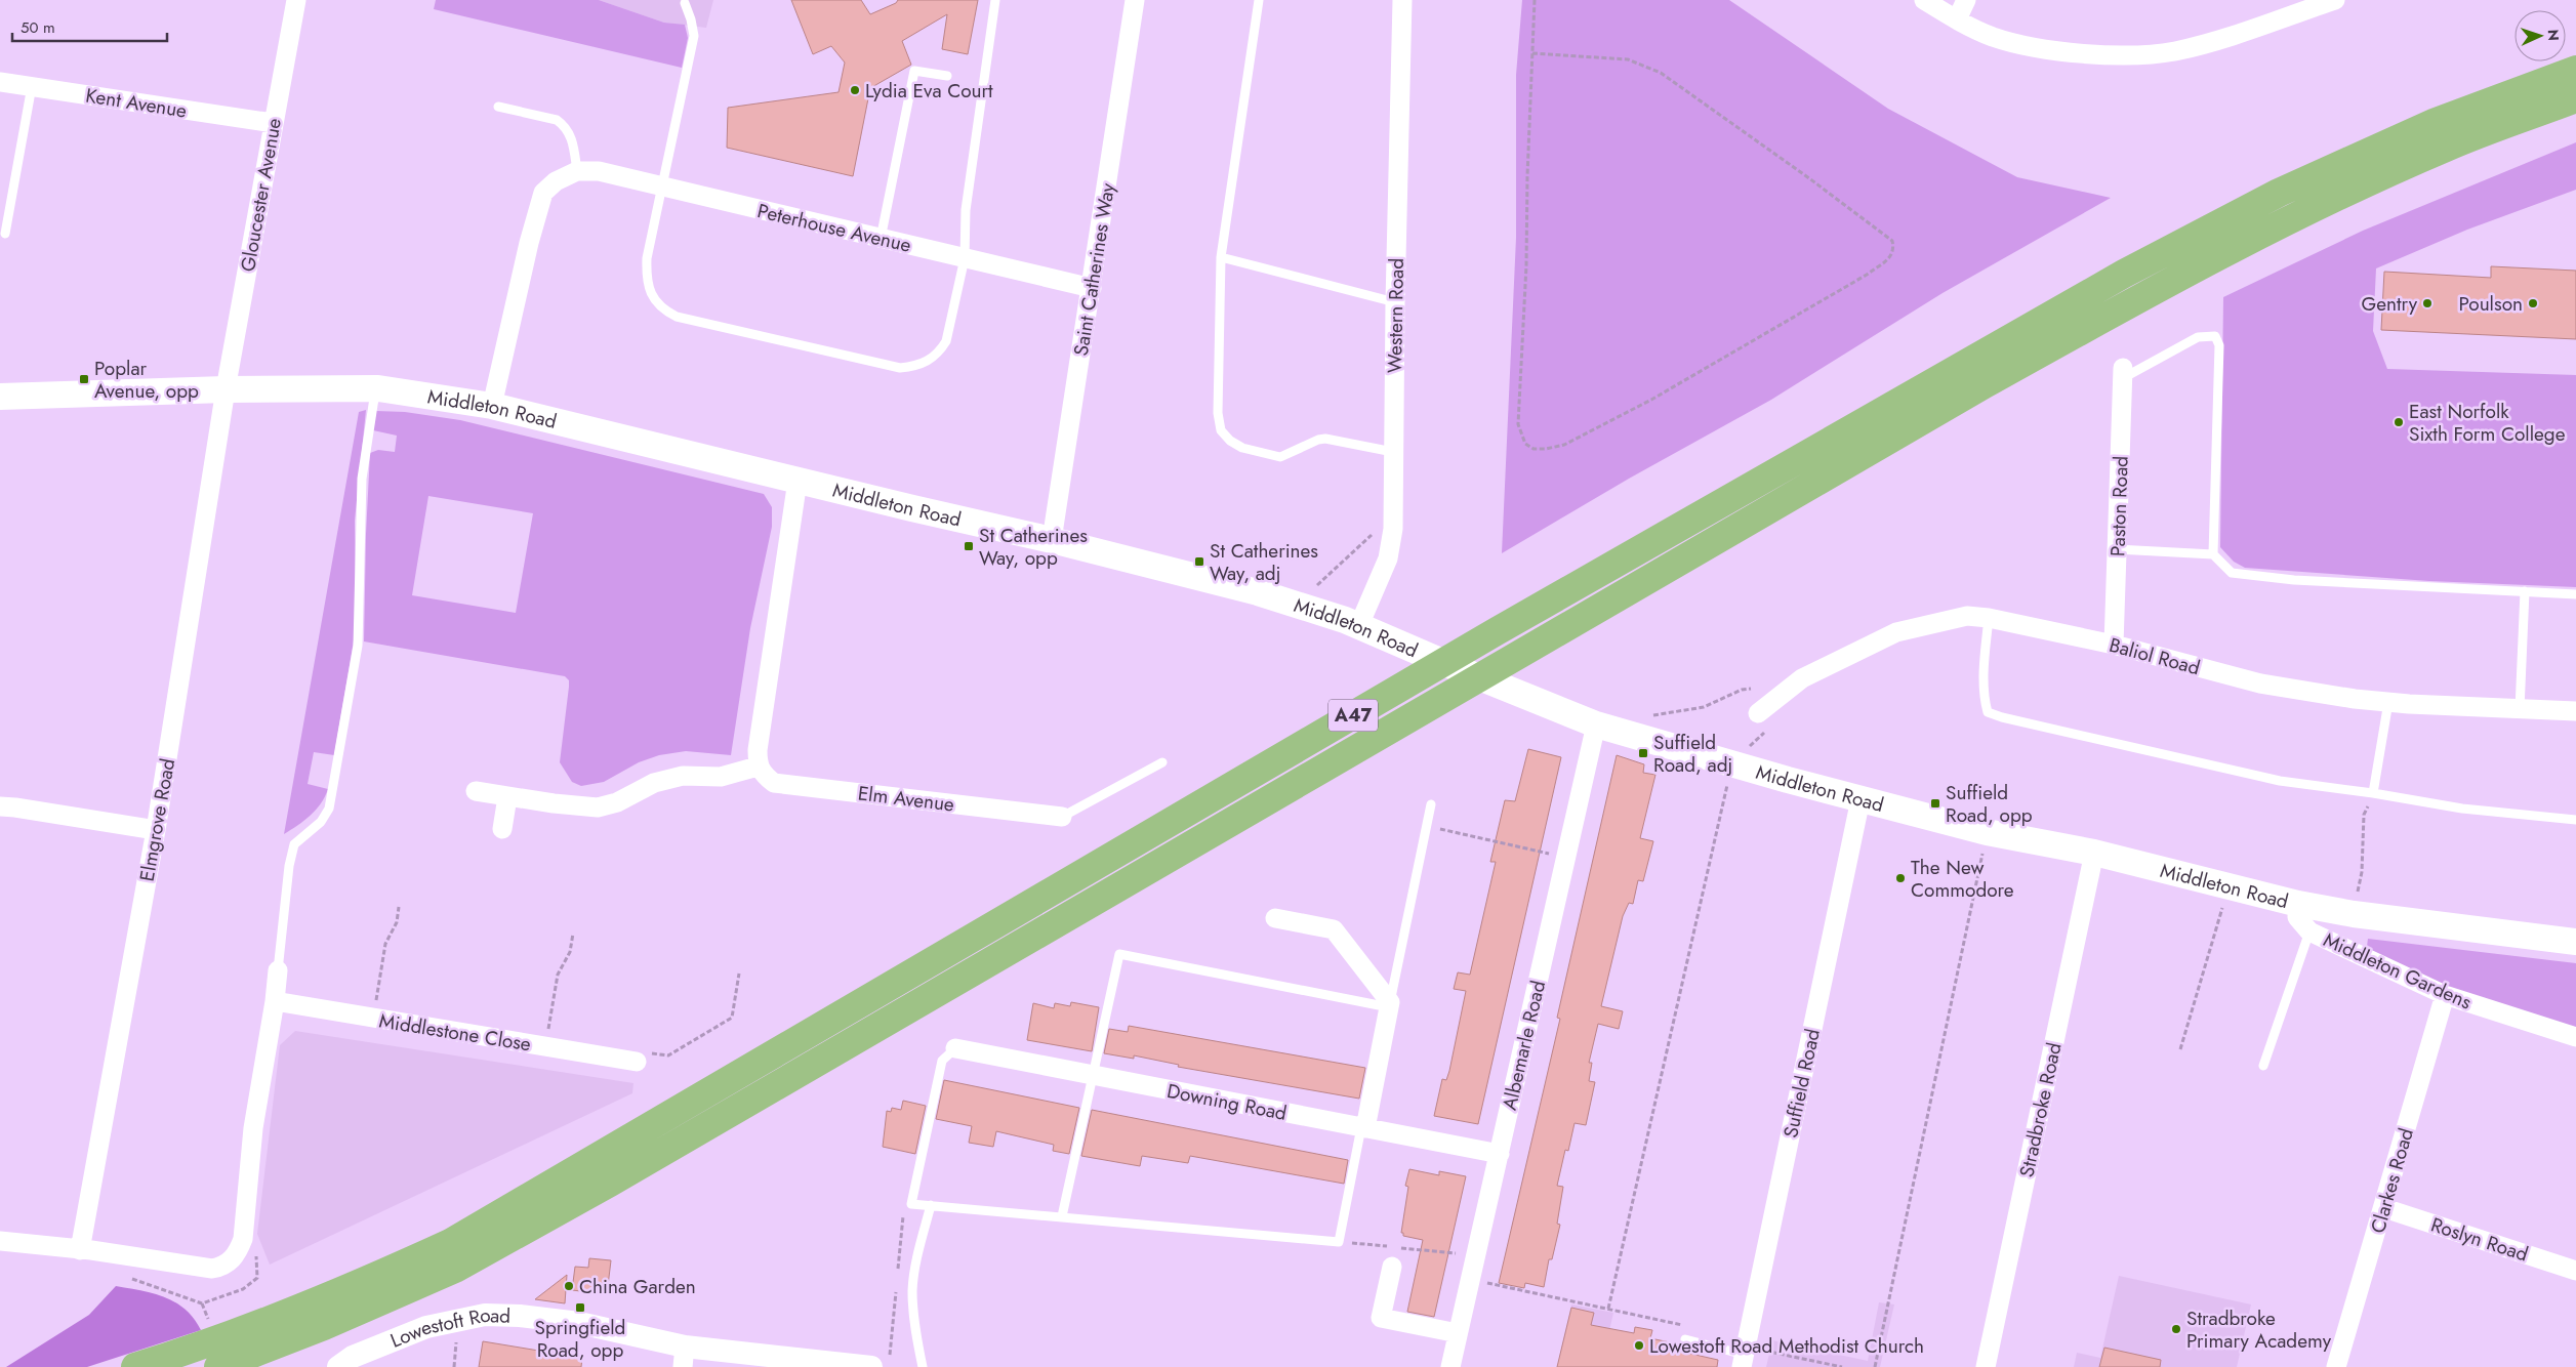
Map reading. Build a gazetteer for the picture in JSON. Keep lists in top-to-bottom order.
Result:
{
  "streets": {
    "highway": ["A47"],
    "main road": ["Middleton Road"],
    "street": [
      "Kent Avenue",
      "Gloucester Avenue",
      "Peterhouse Avenue",
      "Saint Catherines Way",
      "Western Road",
      "Paston Road",
      "Baliol Road",
      "Elm Avenue",
      "Elmgrove Road",
      "Middleton Gardens",
      "Middlestone Close",
      "Albemarle Road",
      "Suffield Road",
      "Downing Road",
      "Stradbroke Road",
      "Clarkes Road",
      "Roslyn Road",
      "Lowestoft Road"
    ]
  },
  "crossings": [
    ["Kent Avenue", "Gloucester Avenue"],
    ["Gloucester Avenue", "Middleton Road"],
    ["Gloucester Avenue", "Elmgrove Road"],
    ["Peterhouse Avenue", "Saint Catherines Way"],
    ["Peterhouse Avenue", "Middleton Road"],
    ["Saint Catherines Way", "Middleton Road"],
    ["Western Road", "Middleton Road"],
    ["Middleton Road", "Elmgrove Road"],
    ["Middleton Road", "Middleton Gardens"],
    ["Middleton Road", "Albemarle Road"],
    ["Middleton Road", "Suffield Road"],
    ["Middleton Road", "Stradbroke Road"],
    ["Paston Road", "Baliol Road"],
    ["Middleton Gardens", "Clarkes Road"],
    ["Albemarle Road", "Downing Road"],
    ["Clarkes Road", "Roslyn Road"]
  ],
  "places": {
    "other": [
      "Lydia Eva Court",
      "Gentry",
      "Poulson",
      "East Norfolk Sixth Form College",
      "The New Commodore",
      "China Garden",
      "Stradbroke Primary Academy",
      "Lowestoft Road Methodist Church"
    ],
    "transit": [
      "Poplar Avenue, opp",
      "St Catherines Way, opp",
      "St Catherines Way, adj",
      "Suffield Road, adj",
      "Suffield Road, opp",
      "Springfield Road, opp"
    ]
  },
  "scale_bar": "50 m",
  "north": "right"
}
